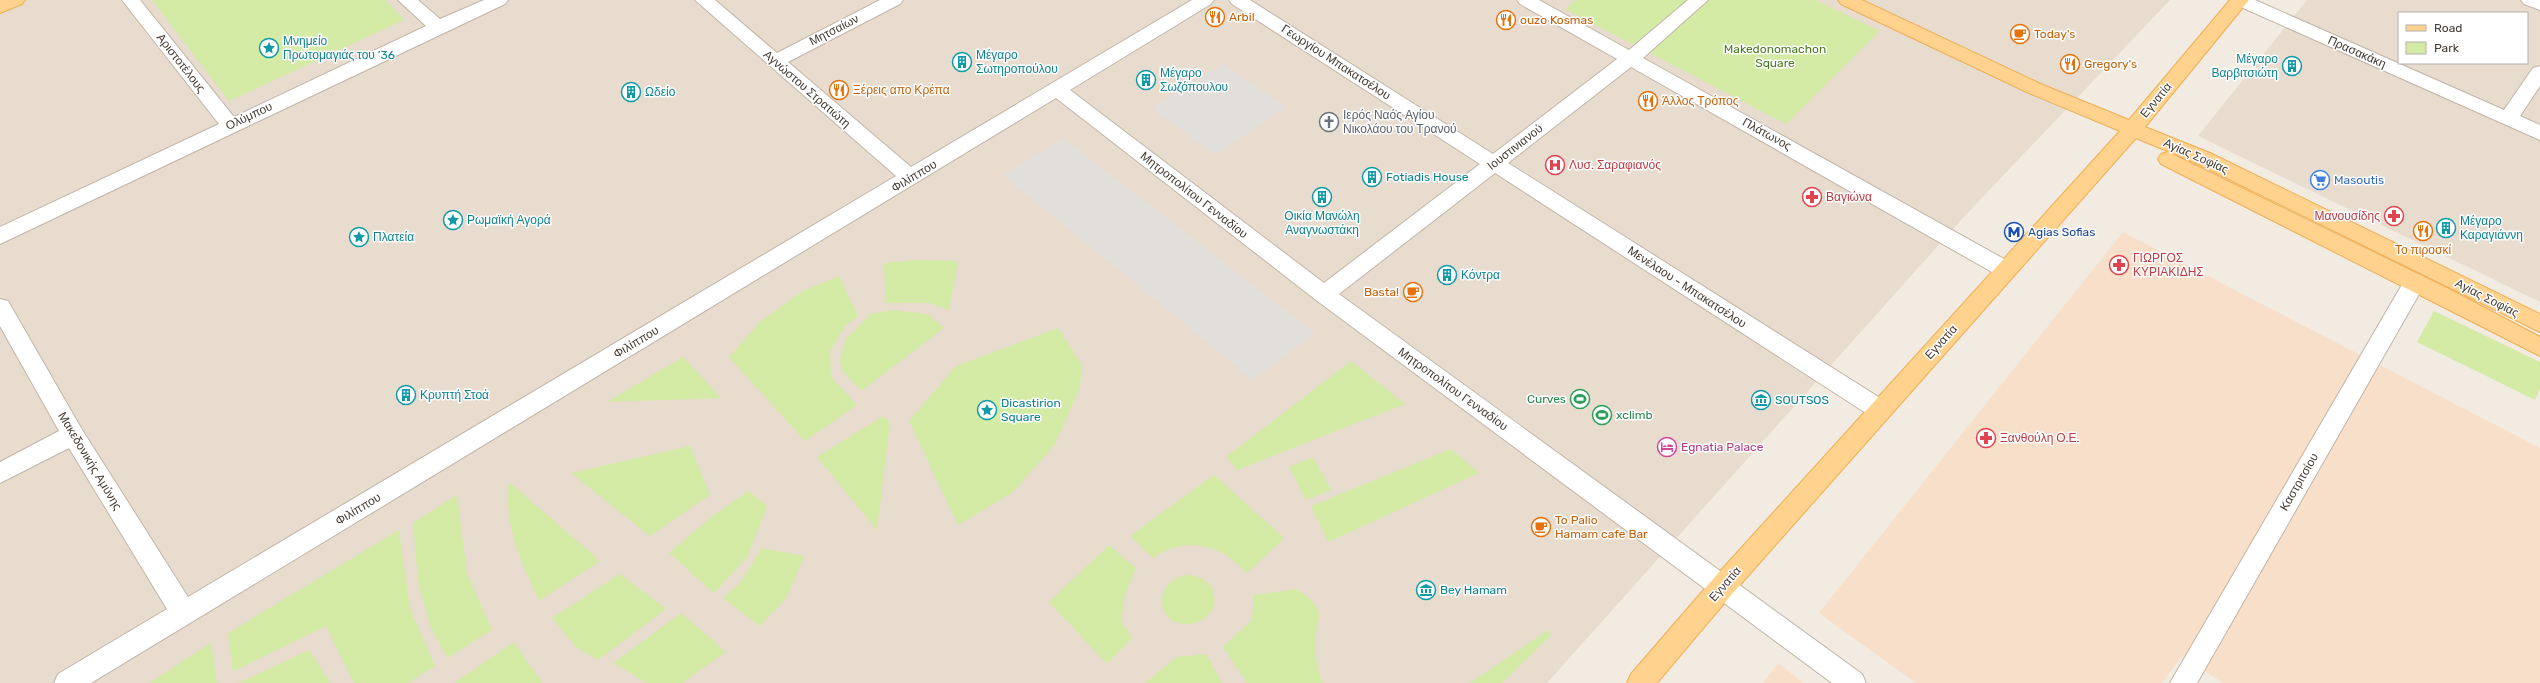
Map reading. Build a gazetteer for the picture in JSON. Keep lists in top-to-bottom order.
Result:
{
  "streets": {
    "main road": ["Εγνατία", "Αγίας Σοφίας"],
    "street": [
      "Μητσαίων",
      "Πρασακάκη",
      "Γεωργίου Μπακατσέλου",
      "Αριστοτέλους",
      "Αγνώστου Στρατιώτη",
      "Ολύμπου",
      "Πλάτωνος",
      "Ιουστινιανού",
      "Φιλίππου",
      "Μητροπολίτου Γενναδίου",
      "Μενέλαου - Μπακατσέλου",
      "Μακεδονικής Αμύνης",
      "Καστριτσίου"
    ]
  },
  "crossings": [
    ["Μητσαίων", "Αγνώστου Στρατιώτη"],
    ["Πρασακάκη", "Εγνατία"],
    ["Γεωργίου Μπακατσέλου", "Ιουστινιανού"],
    ["Γεωργίου Μπακατσέλου", "Μενέλαου - Μπακατσέλου"],
    ["Αριστοτέλους", "Ολύμπου"],
    ["Αγνώστου Στρατιώτη", "Φιλίππου"],
    ["Εγνατία", "Πλάτωνος"],
    ["Εγνατία", "Αγίας Σοφίας"],
    ["Εγνατία", "Μητροπολίτου Γενναδίου"],
    ["Εγνατία", "Μενέλαου - Μπακατσέλου"],
    ["Πλάτωνος", "Ιουστινιανού"],
    ["Ιουστινιανού", "Μητροπολίτου Γενναδίου"],
    ["Ιουστινιανού", "Μενέλαου - Μπακατσέλου"],
    ["Αγίας Σοφίας", "Καστριτσίου"],
    ["Φιλίππου", "Μητροπολίτου Γενναδίου"],
    ["Φιλίππου", "Μακεδονικής Αμύνης"]
  ],
  "parks": ["Makedonomachon Square"],
  "places": {
    "restaurant": [
      "Arbil",
      "ouzo Kosmas",
      "Gregory's",
      "Ξέρεις απο Κρέπα",
      "Άλλος Τρόπος",
      "Το πιροσκί"
    ],
    "cafe": ["Today's", "Basta!", "To Palio Hamam cafe Bar"],
    "place": [
      "Μνημείο Πρωτομαγιάς του ’36",
      "Ρωμαϊκή Αγορά",
      "Πλατεία",
      "Dicastirion Square"
    ],
    "building": [
      "Μέγαρο Σωτηροπούλου",
      "Μέγαρο Βαρβιτσιώτη",
      "Μέγαρο Σωζόπουλου",
      "Ωδείο",
      "Fotiadis House",
      "Οικία Μανώλη Αναγνωστάκη",
      "Μέγαρο Καραγιάννη",
      "Κόντρα",
      "Κρυπτή Στοά"
    ],
    "church": ["Ιερός Ναός Αγίου Νικολάου του Τρανού"],
    "hospital": ["Λυσ. Σαραφιανός"],
    "supermarket": ["Masoutis"],
    "pharmacy": [
      "Βαγιώνα",
      "Μανουσίδης",
      "ΓΙΩΡΓΟΣ ΚΥΡΙΑΚΙΔΗΣ",
      "Ξανθούλη Ο.Ε."
    ],
    "metro station": ["Agias Sofias"],
    "sports": ["Curves", "xclimb"],
    "museum": ["SOUTSOS", "Bey Hamam"],
    "hotel": ["Egnatia Palace"]
  },
  "legend": ["Road", "Park"]
}
